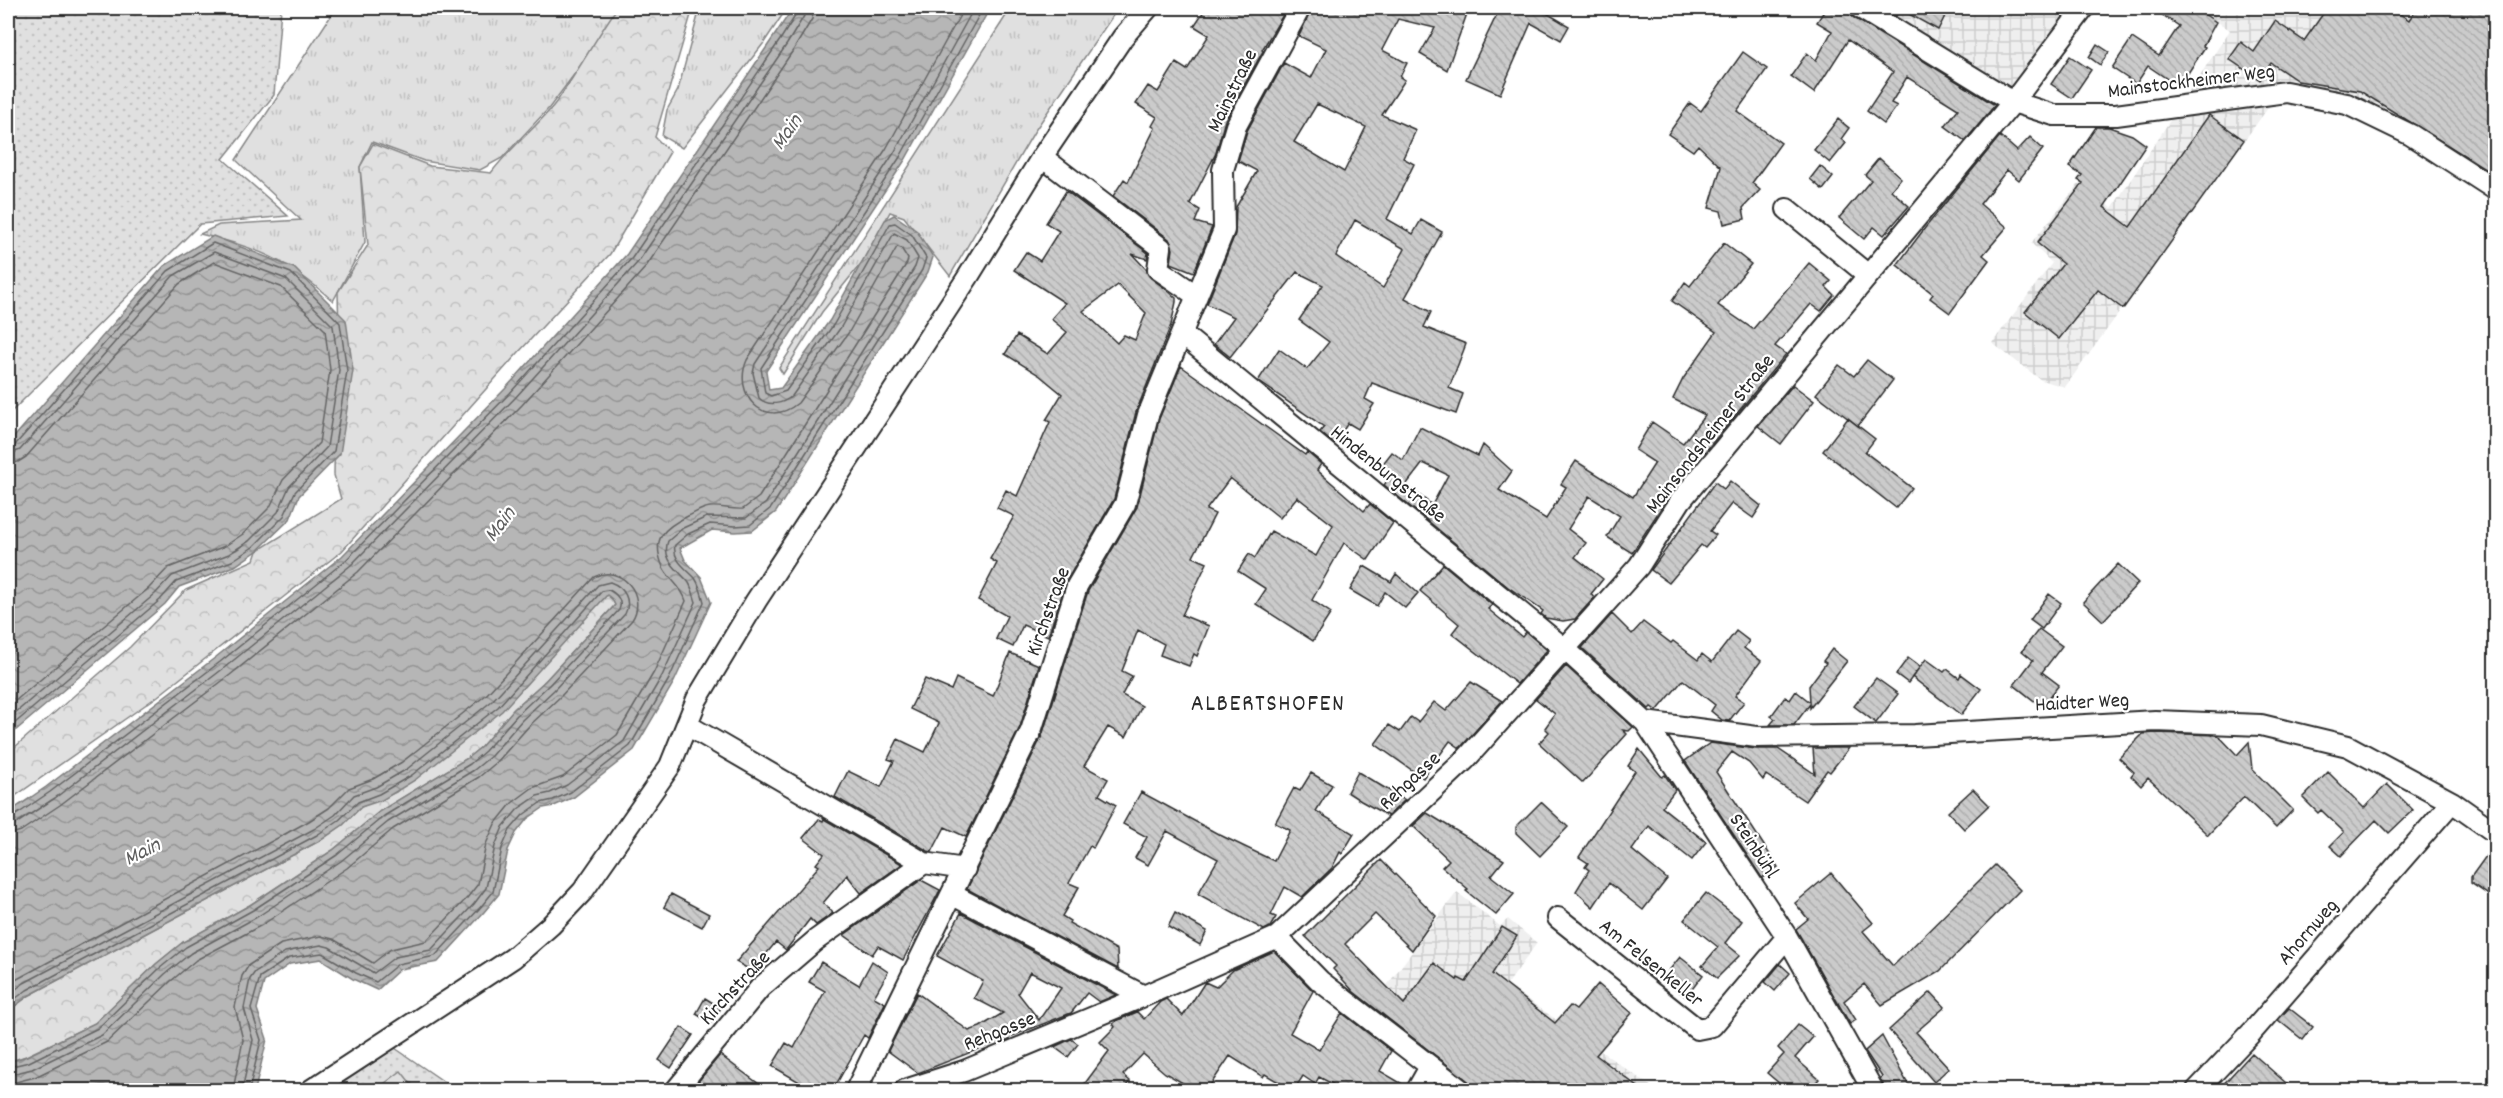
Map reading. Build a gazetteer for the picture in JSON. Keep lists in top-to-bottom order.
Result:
{
  "streets": {
    "street": [
      "Mainstockheimer Weg",
      "Mainstraße",
      "Mainsondsheimer Straße",
      "Hindenburgstraße",
      "Kirchstraße",
      "Haidter Weg",
      "Rehgasse",
      "Steinbühl",
      "Ahornweg",
      "Am Felsenkeller"
    ]
  },
  "crossings": [
    ["Mainstockheimer Weg", "Mainsondsheimer Straße"],
    ["Mainstraße", "Hindenburgstraße"],
    ["Mainstraße", "Kirchstraße"],
    ["Mainsondsheimer Straße", "Hindenburgstraße"],
    ["Mainsondsheimer Straße", "Rehgasse"],
    ["Mainsondsheimer Straße", "Steinbühl"],
    ["Hindenburgstraße", "Kirchstraße"],
    ["Hindenburgstraße", "Rehgasse"],
    ["Hindenburgstraße", "Steinbühl"],
    ["Haidter Weg", "Steinbühl"],
    ["Haidter Weg", "Ahornweg"],
    ["Rehgasse", "Steinbühl"],
    ["Steinbühl", "Am Felsenkeller"]
  ],
  "districts": ["ALBERTSHOFEN"],
  "water": ["Main"]
}
